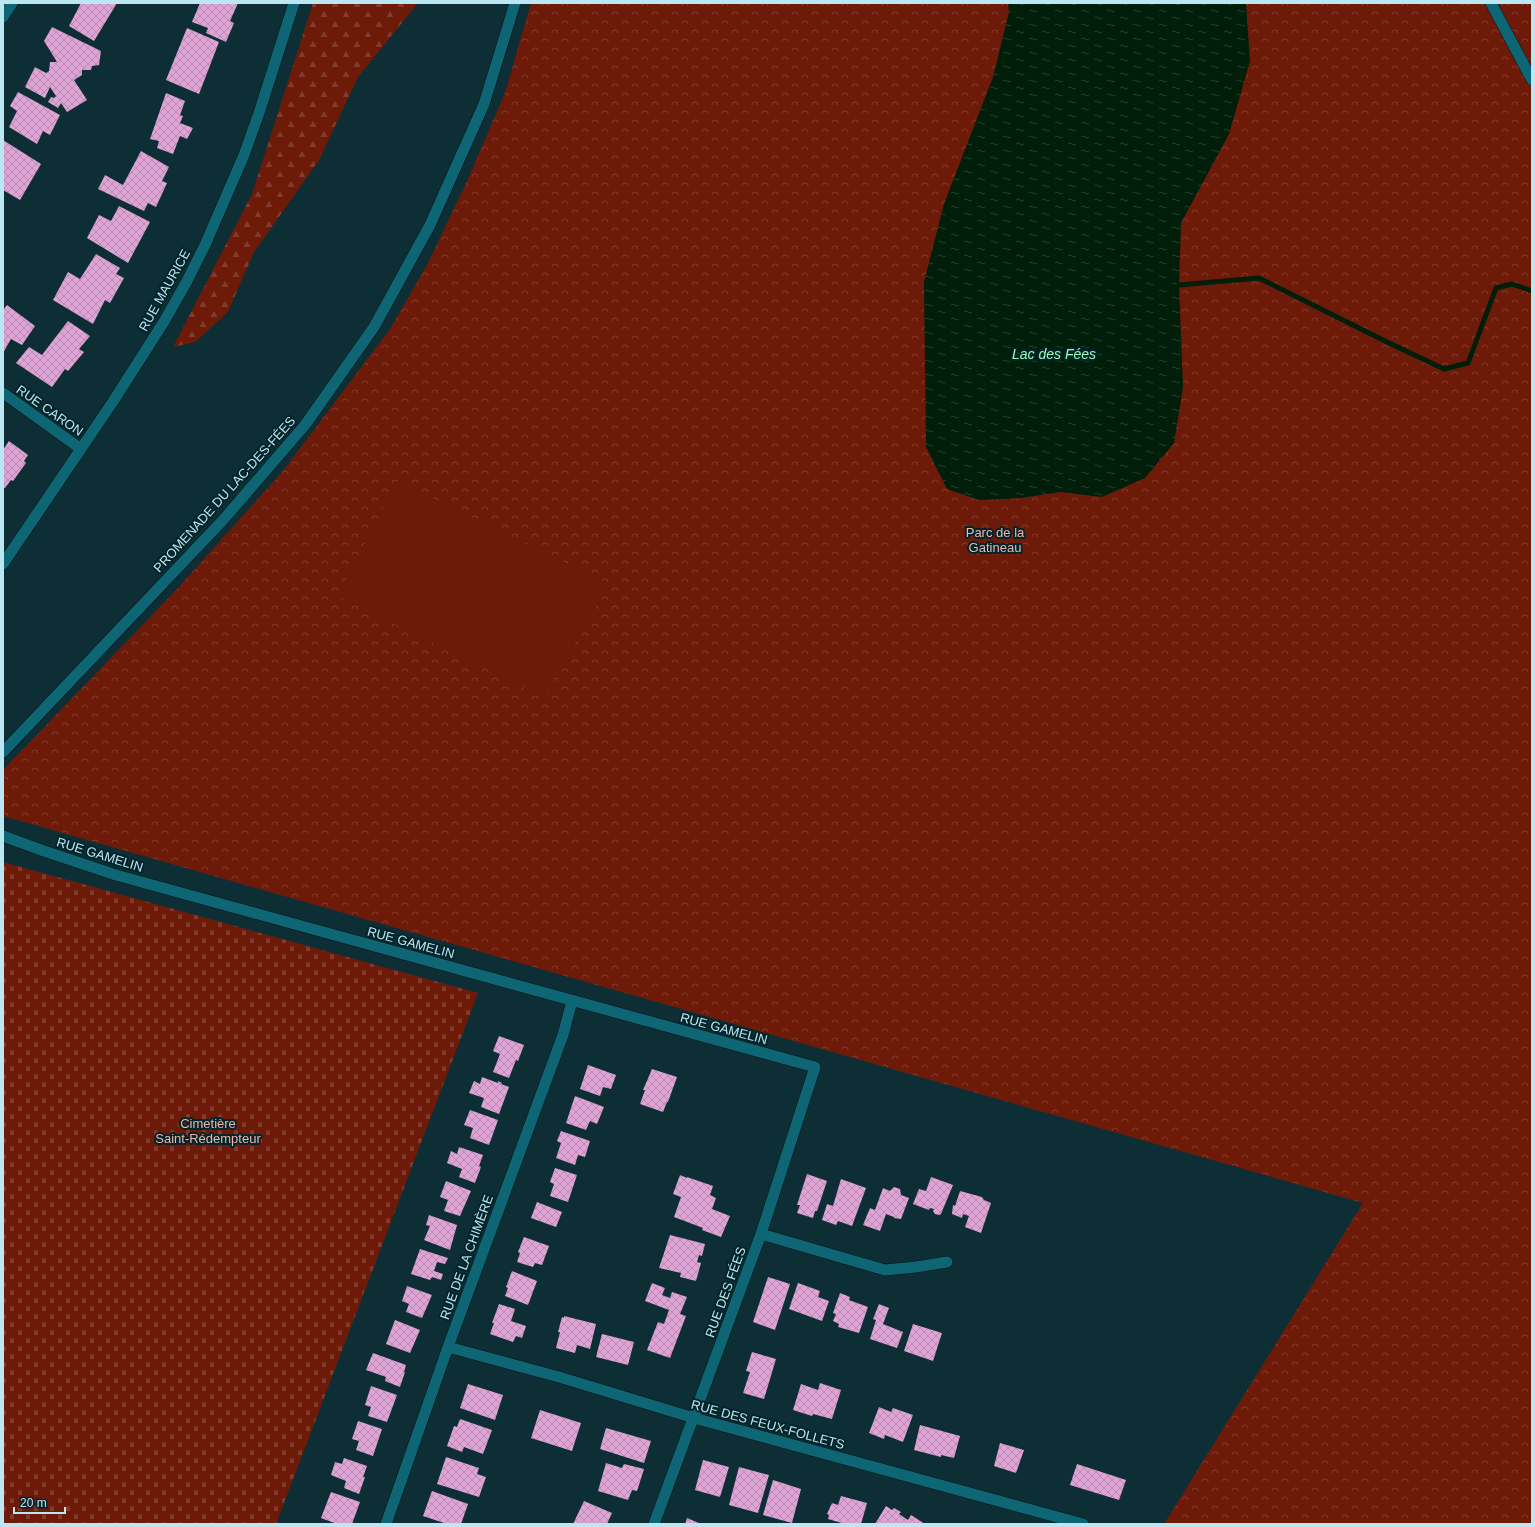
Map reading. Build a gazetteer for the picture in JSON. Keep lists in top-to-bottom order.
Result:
{
  "streets": {
    "street": [
      "RUE MAURICE",
      "RUE CARON",
      "PROMENADE DU LAC-DES-FÉES",
      "RUE GAMELIN",
      "RUE DE LA CHIMÈRE",
      "RUE DES FÉES",
      "RUE DES FEUX-FOLLETS"
    ]
  },
  "crossings": [
    ["RUE MAURICE", "RUE CARON"],
    ["RUE GAMELIN", "RUE DE LA CHIMÈRE"],
    ["RUE GAMELIN", "RUE DES FÉES"],
    ["RUE DE LA CHIMÈRE", "RUE DES FEUX-FOLLETS"],
    ["RUE DES FÉES", "RUE DES FEUX-FOLLETS"]
  ],
  "water": ["Lac des Fées"],
  "parks": ["Parc de la Gatineau", "Cimetière Saint-Rédempteur"],
  "scale_bar": "20 m"
}
